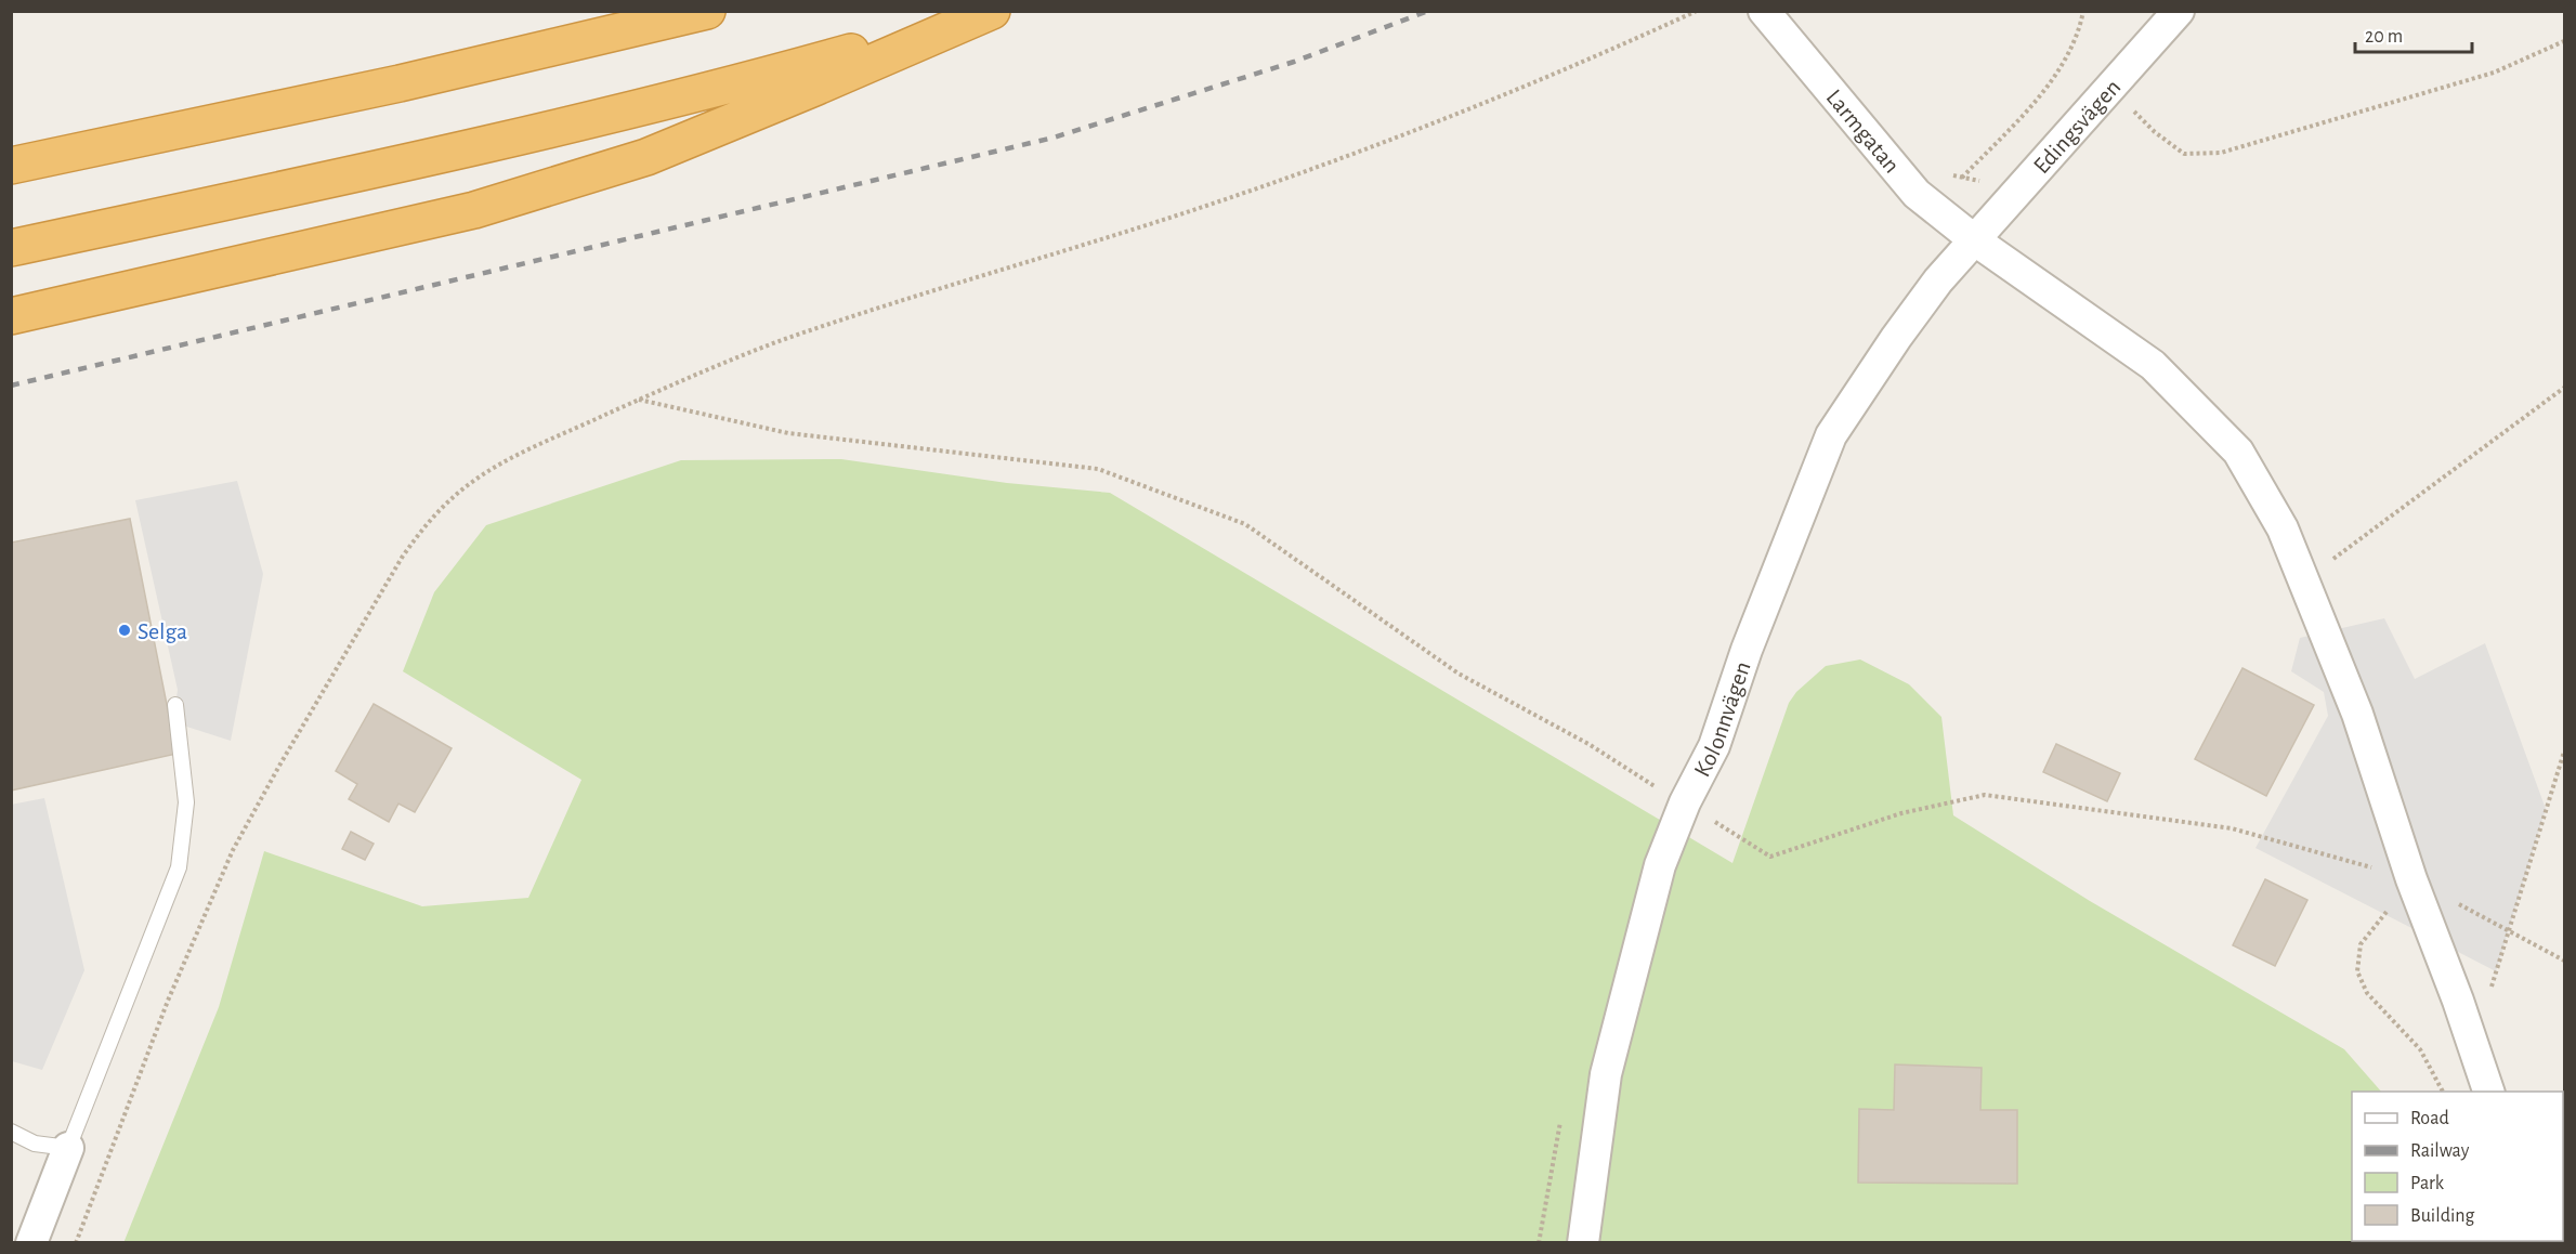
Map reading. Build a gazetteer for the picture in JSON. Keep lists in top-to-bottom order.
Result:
{
  "streets": {
    "street": ["Edingsvägen", "Larmgatan", "Kolonnvägen"]
  },
  "crossings": [
    ["Edingsvägen", "Larmgatan"],
    ["Edingsvägen", "Kolonnvägen"],
    ["Larmgatan", "Kolonnvägen"]
  ],
  "places": ["Selga"],
  "legend": [
    "Road",
    "Railway",
    "Park",
    "Building"
  ],
  "scale_bar": "20 m"
}
